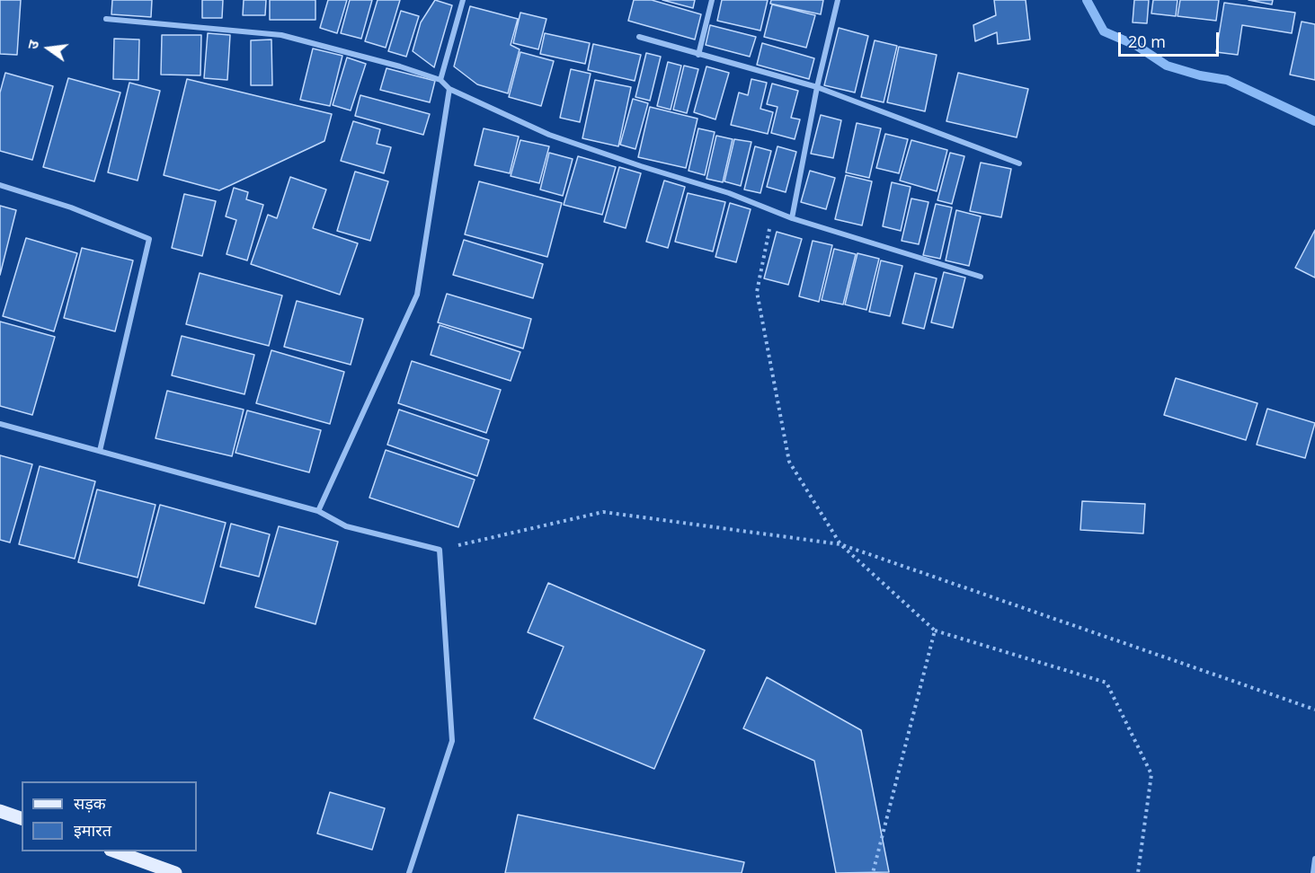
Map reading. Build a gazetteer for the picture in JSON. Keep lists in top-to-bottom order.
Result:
{
  "legend": ["सड़क", "इमारत"],
  "scale_bar": "20 m",
  "north": "left"
}
